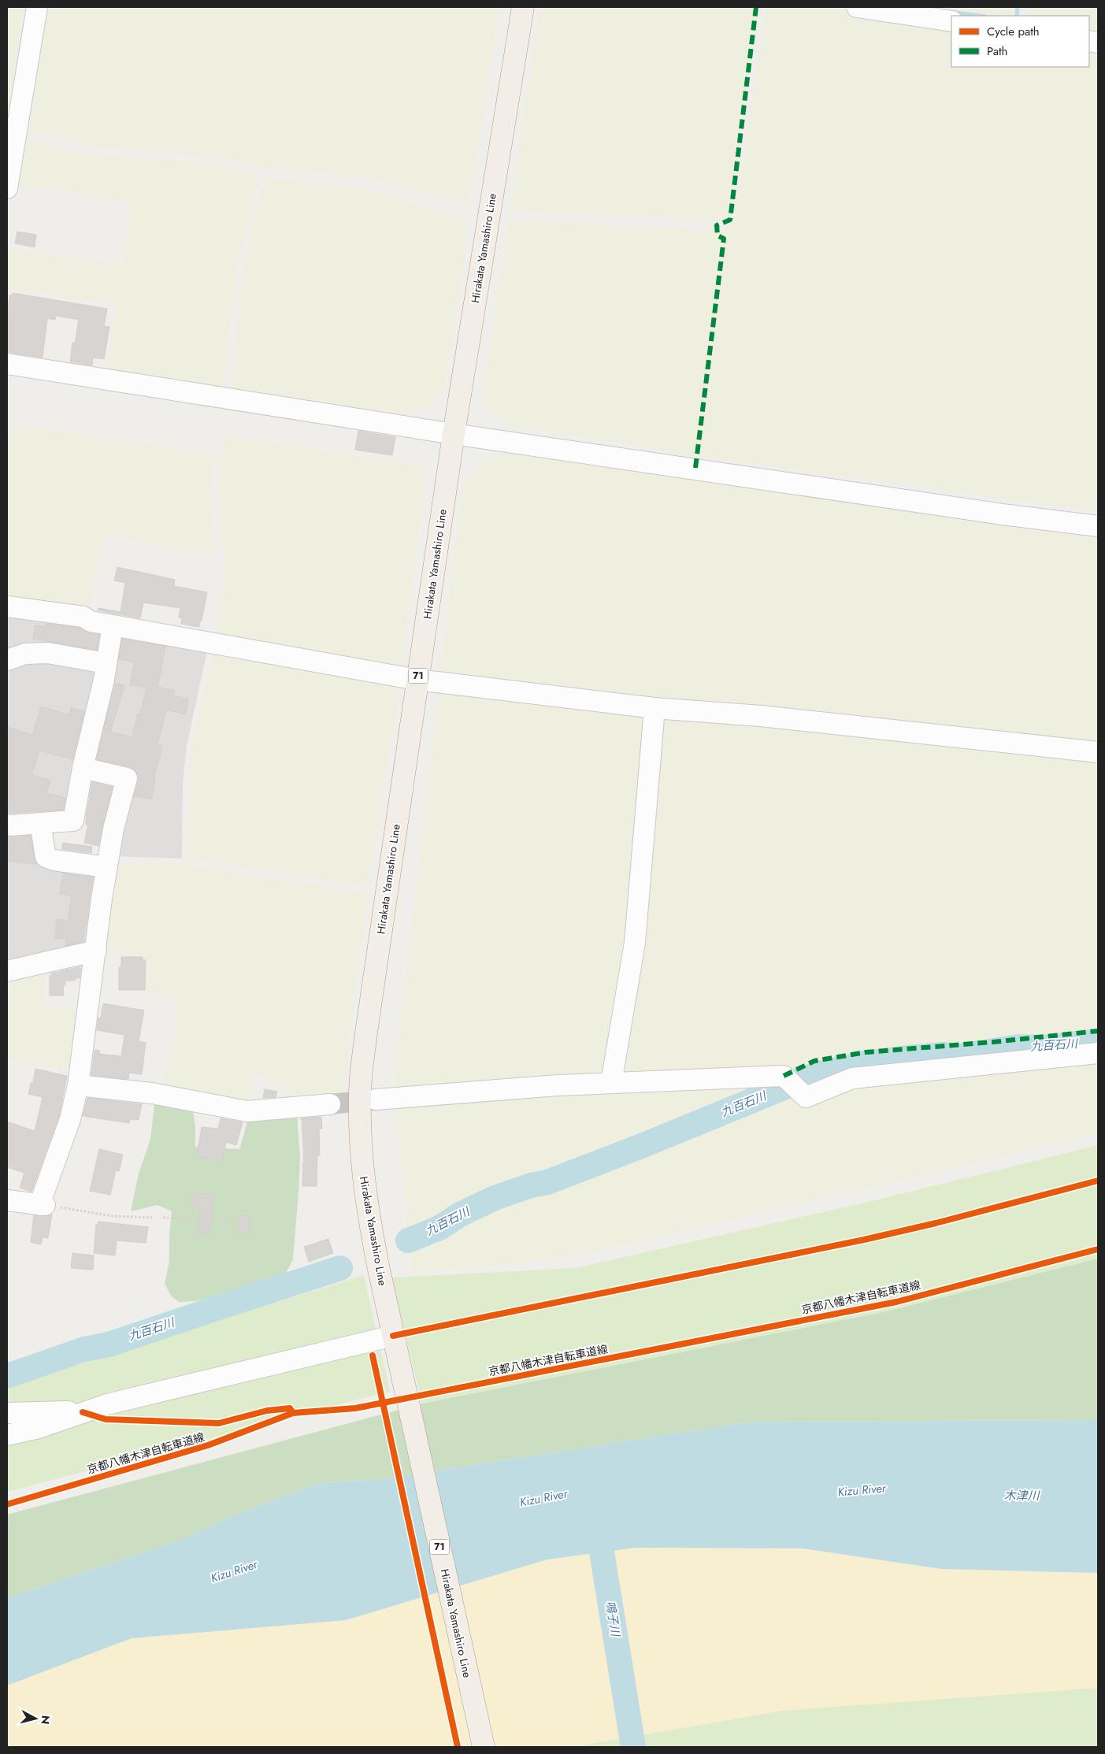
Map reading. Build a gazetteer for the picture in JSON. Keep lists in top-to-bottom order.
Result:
{
  "streets": {
    "main road": ["Hirakata Yamashiro Line", "71"],
    "cycle path": ["京都八幡木津自転車道線"]
  },
  "water": [
    "九百石川",
    "Kizu River",
    "木津川",
    "鳴子川"
  ],
  "legend": ["Cycle path", "Path"],
  "north": "right"
}
